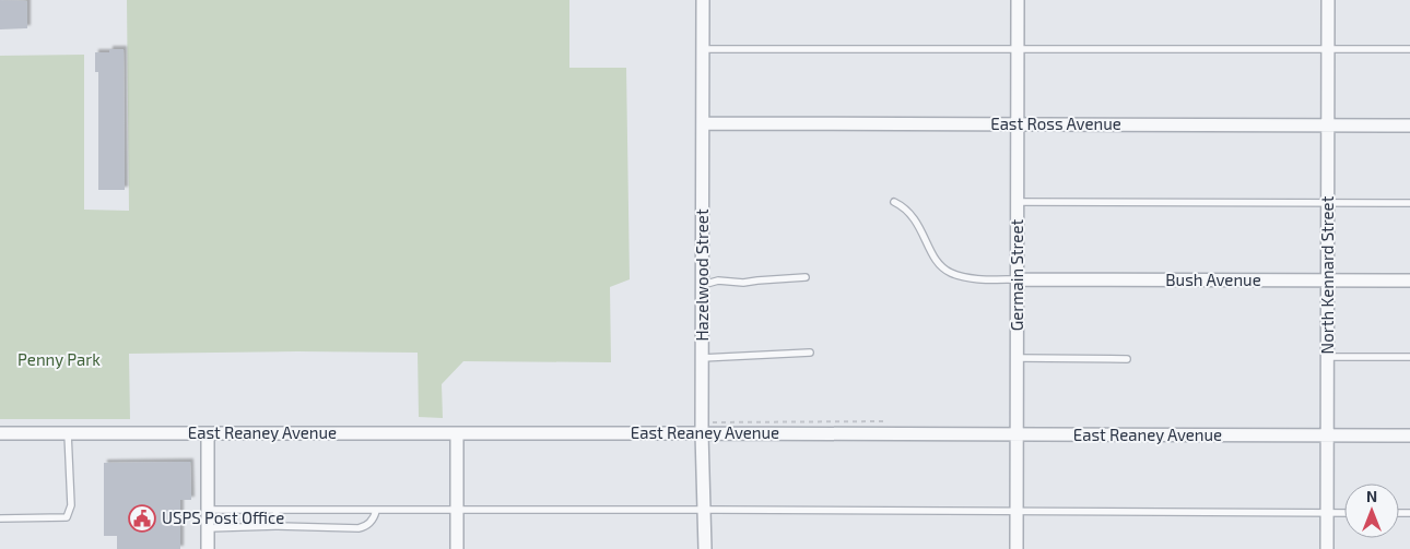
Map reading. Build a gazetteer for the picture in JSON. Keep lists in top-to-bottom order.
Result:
{
  "streets": {
    "street": [
      "East Ross Avenue",
      "Hazelwood Street",
      "Germain Street",
      "North Kennard Street",
      "Bush Avenue",
      "East Reaney Avenue"
    ]
  },
  "crossings": [
    ["East Ross Avenue", "Hazelwood Street"],
    ["East Ross Avenue", "Germain Street"],
    ["East Ross Avenue", "North Kennard Street"],
    ["Hazelwood Street", "East Reaney Avenue"],
    ["Germain Street", "Bush Avenue"],
    ["Germain Street", "East Reaney Avenue"],
    ["North Kennard Street", "Bush Avenue"],
    ["North Kennard Street", "East Reaney Avenue"]
  ],
  "parks": ["Penny Park"],
  "places": {
    "public building": ["USPS Post Office"]
  },
  "north": "top"
}
